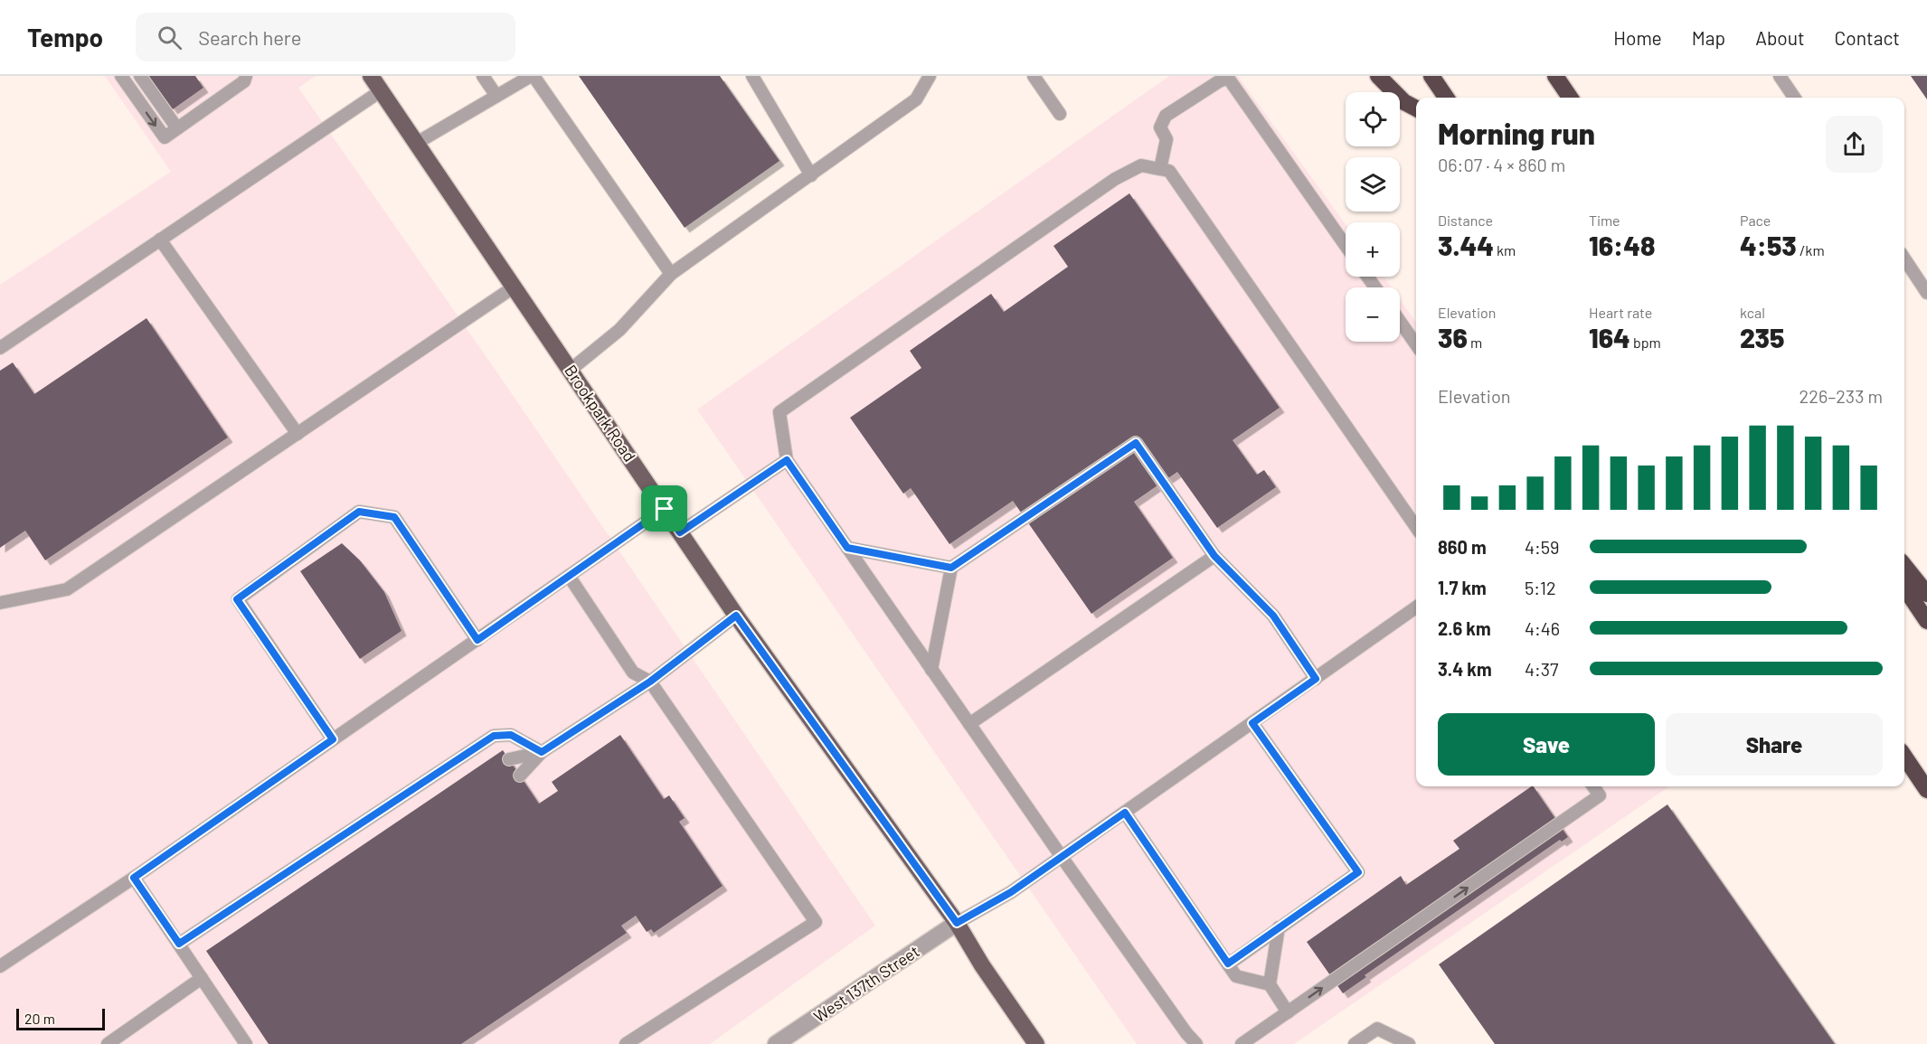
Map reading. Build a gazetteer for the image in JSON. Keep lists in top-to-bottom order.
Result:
{
  "streets": {
    "main road": ["Brookpark Road"],
    "street": ["West 137th Street"]
  },
  "crossings": [
    ["Brookpark Road", "West 137th Street"]
  ],
  "scale_bar": "20 m",
  "page": {
    "header": "Tempo",
    "search": "Search here",
    "nav": [
      "Home",
      "Map",
      "About",
      "Contact"
    ],
    "map_buttons": ["+", "−"],
    "heading": ["Morning run", "06:07 · 4 × 860 m"],
    "stats": [
      ["Distance", "3.44 km"],
      ["Time", "16:48"],
      ["Pace", "4:53 /km"],
      ["Elevation", "36 m"],
      ["Heart rate", "164 bpm"],
      ["kcal", "235"]
    ],
    "chart": ["Elevation", "226–233 m"],
    "list": [
      {
        "name": "860 m",
        "note": "4:59"
      },
      {
        "name": "1.7 km",
        "note": "5:12"
      },
      {
        "name": "2.6 km",
        "note": "4:46"
      },
      {
        "name": "3.4 km",
        "note": "4:37"
      }
    ],
    "buttons": ["Save", "Share"],
    "scale": "20 m"
  }
}
